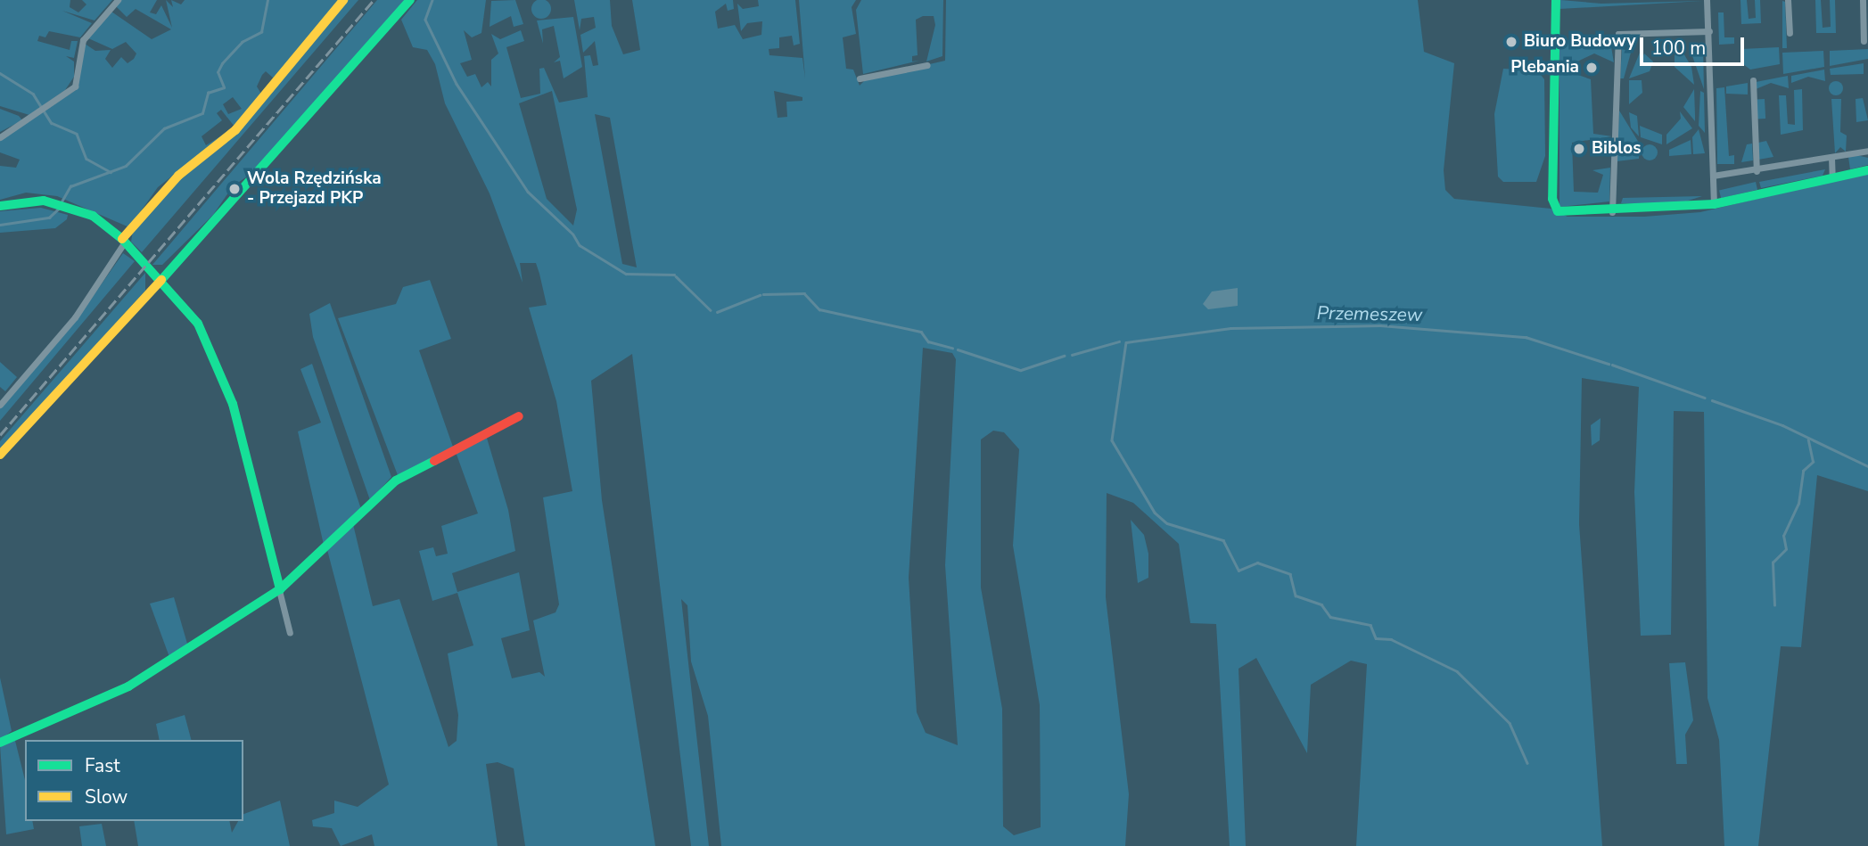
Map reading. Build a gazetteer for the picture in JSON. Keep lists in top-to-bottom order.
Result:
{
  "water": ["Przemeszew"],
  "places": [
    "Biuro Budowy",
    "Plebania",
    "Biblos",
    "Wola Rzędzińska - Przejazd PKP"
  ],
  "legend": ["Fast", "Slow"],
  "scale_bar": "100 m"
}
